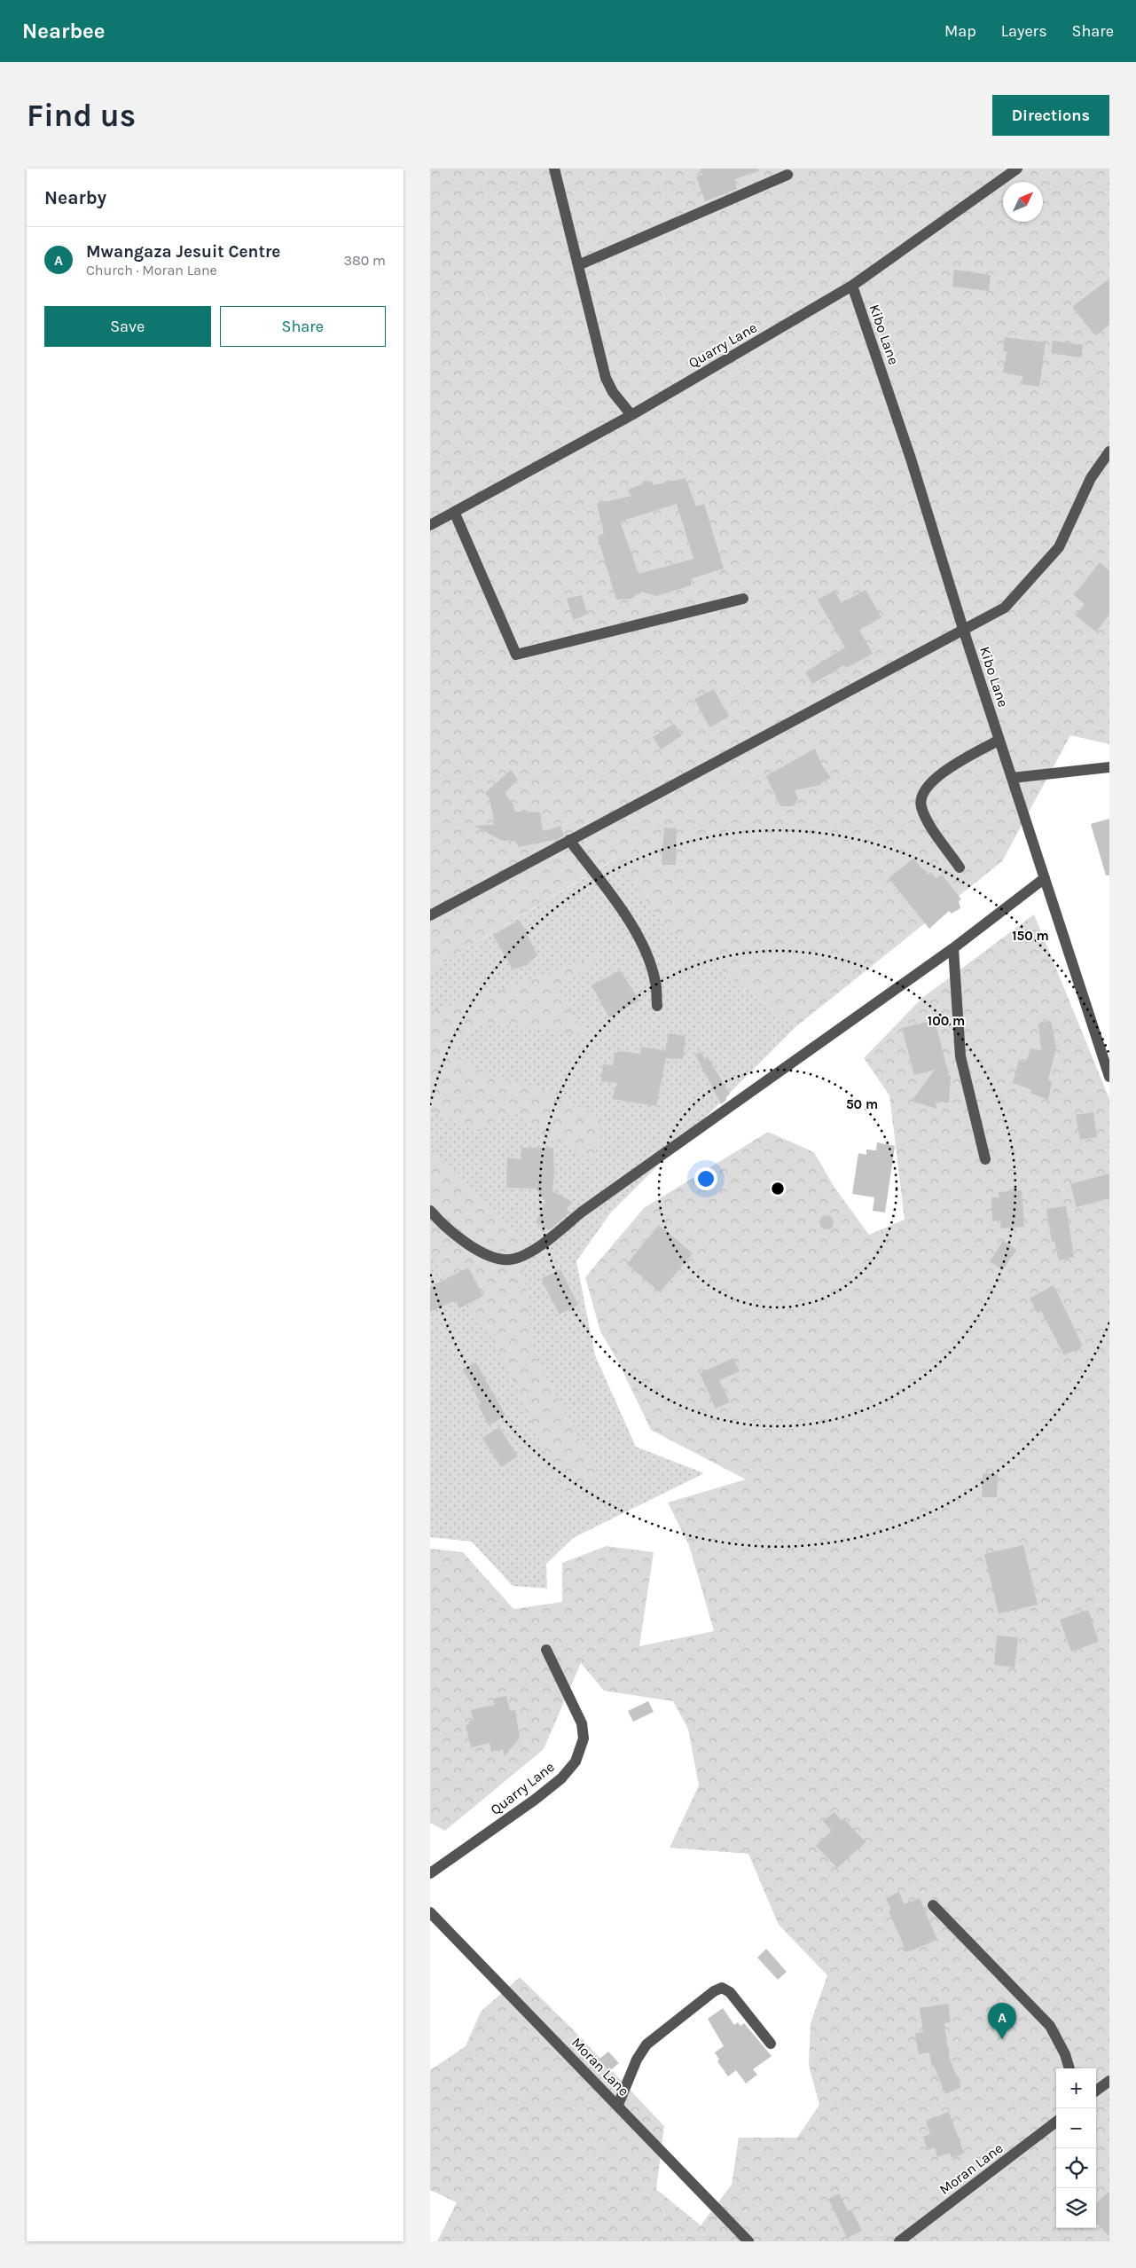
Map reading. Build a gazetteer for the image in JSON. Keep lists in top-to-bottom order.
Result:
{
  "streets": {
    "street": ["Kibo Lane", "Quarry Lane", "Moran Lane"]
  },
  "crossings": [
    ["Kibo Lane", "Quarry Lane"]
  ],
  "north": "top right",
  "page": {
    "header": "Nearbee",
    "nav": ["Map", "Layers", "Share"],
    "buttons": [
      "Directions",
      ["Save", "Share"]
    ],
    "title": "Find us",
    "heading": "Nearby",
    "list": [
      {
        "mark": "A",
        "name": "Mwangaza Jesuit Centre",
        "note": "Church · Moran Lane",
        "value": "380 m"
      }
    ],
    "pins": "A",
    "map_buttons": ["+", "−"]
  },
  "rings": ["150 m", "100 m", "50 m"]
}
